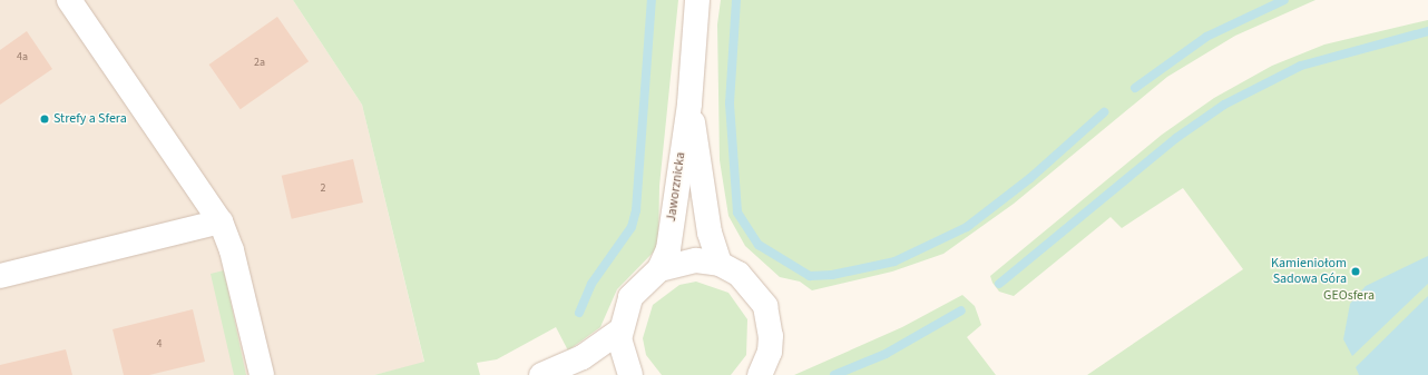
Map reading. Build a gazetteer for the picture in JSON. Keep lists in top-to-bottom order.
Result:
{
  "streets": {
    "street": ["Jaworznicka"]
  },
  "parks": ["GEOsfera"],
  "places": ["Strefy a Sfera", "Kamieniołom Sadowa Góra"],
  "house_numbers": [
    "4a",
    "2a",
    "2",
    "4"
  ]
}
